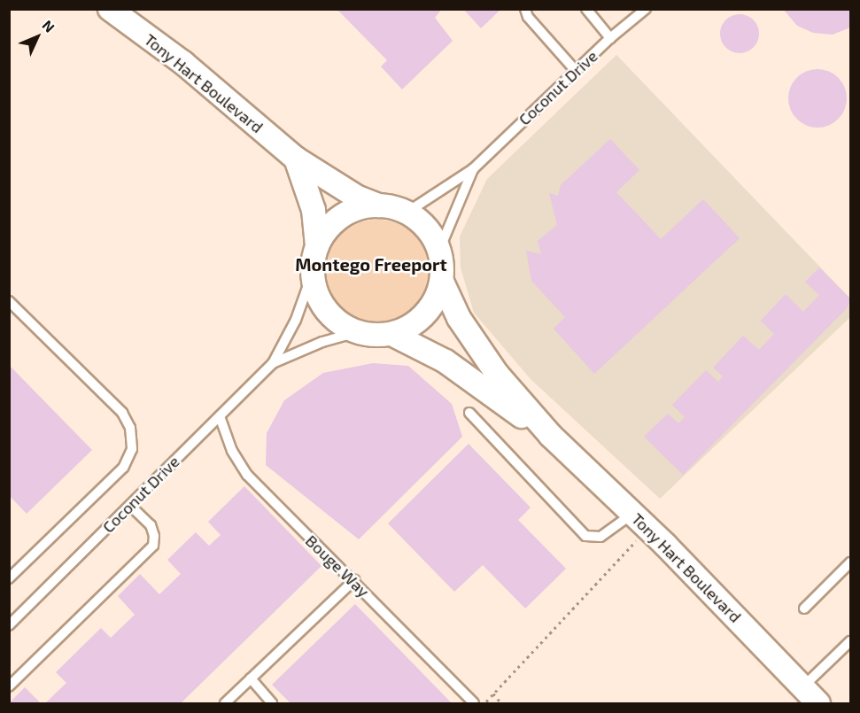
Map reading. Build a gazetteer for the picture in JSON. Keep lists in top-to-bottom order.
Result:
{
  "streets": {
    "street": ["Tony Hart Boulevard"],
    "lane": ["Coconut Drive", "Bouge Way"]
  },
  "crossings": [
    ["Tony Hart Boulevard", "Coconut Drive"],
    ["Coconut Drive", "Bouge Way"]
  ],
  "districts": ["Montego Freeport"],
  "north": "top right"
}
